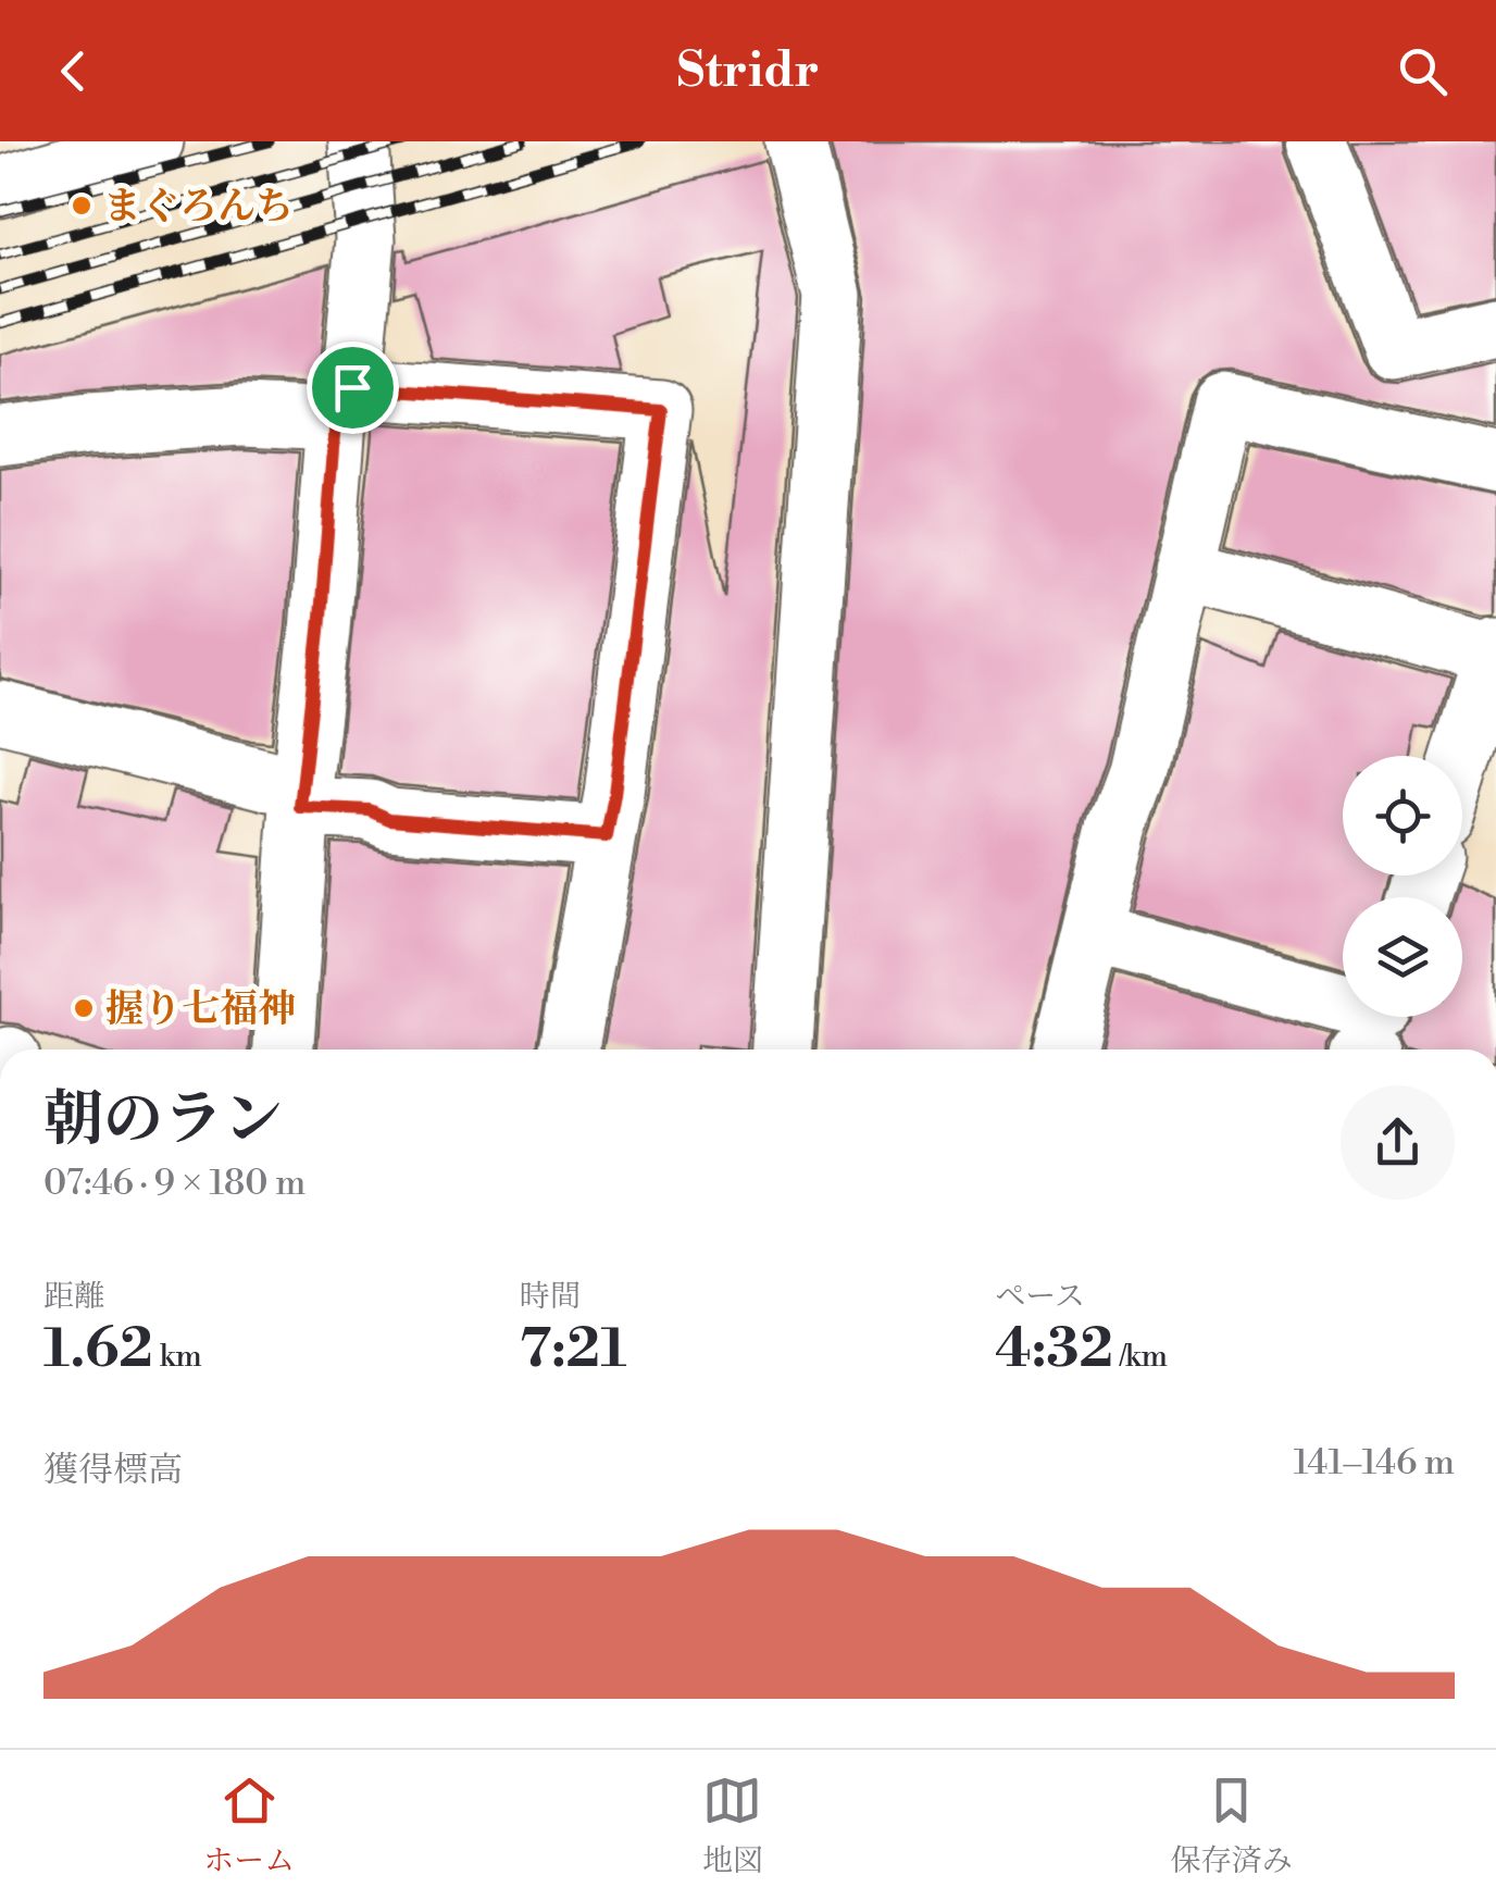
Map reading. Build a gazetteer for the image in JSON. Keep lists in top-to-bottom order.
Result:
{
  "places": ["まぐろんち", "握り七福神"],
  "page": {
    "header": "Stridr",
    "heading": ["朝のラン", "07:46 · 9 × 180 m"],
    "stats": [
      ["距離", "1.62 km"],
      ["時間", "7:21"],
      ["ペース", "4:32 /km"]
    ],
    "chart": ["獲得標高", "141–146 m"],
    "tabs": ["ホーム", "地図", "保存済み"]
  }
}
